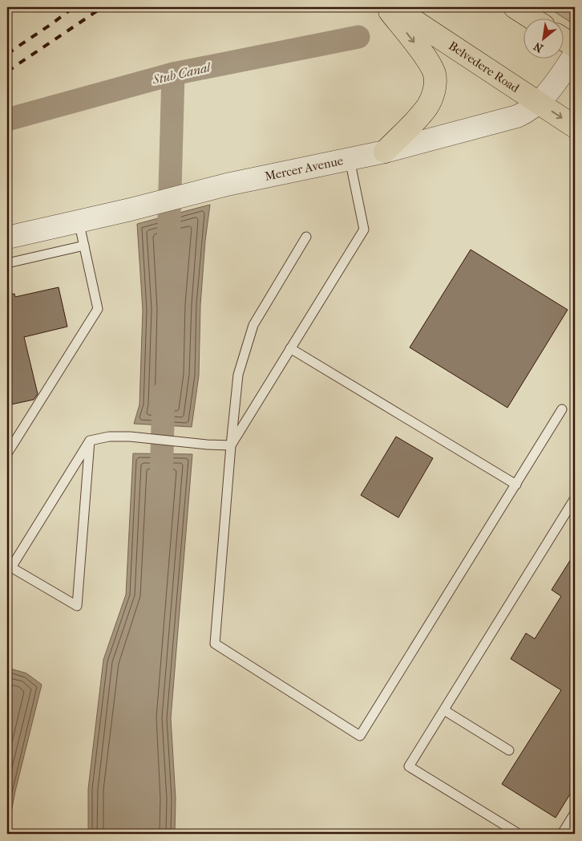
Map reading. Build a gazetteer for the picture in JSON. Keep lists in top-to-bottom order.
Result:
{
  "streets": {
    "main road": ["Belvedere Road"],
    "street": ["Mercer Avenue"]
  },
  "crossings": [
    ["Belvedere Road", "Mercer Avenue"]
  ],
  "water": ["Stub Canal"],
  "north": "bottom left"
}
